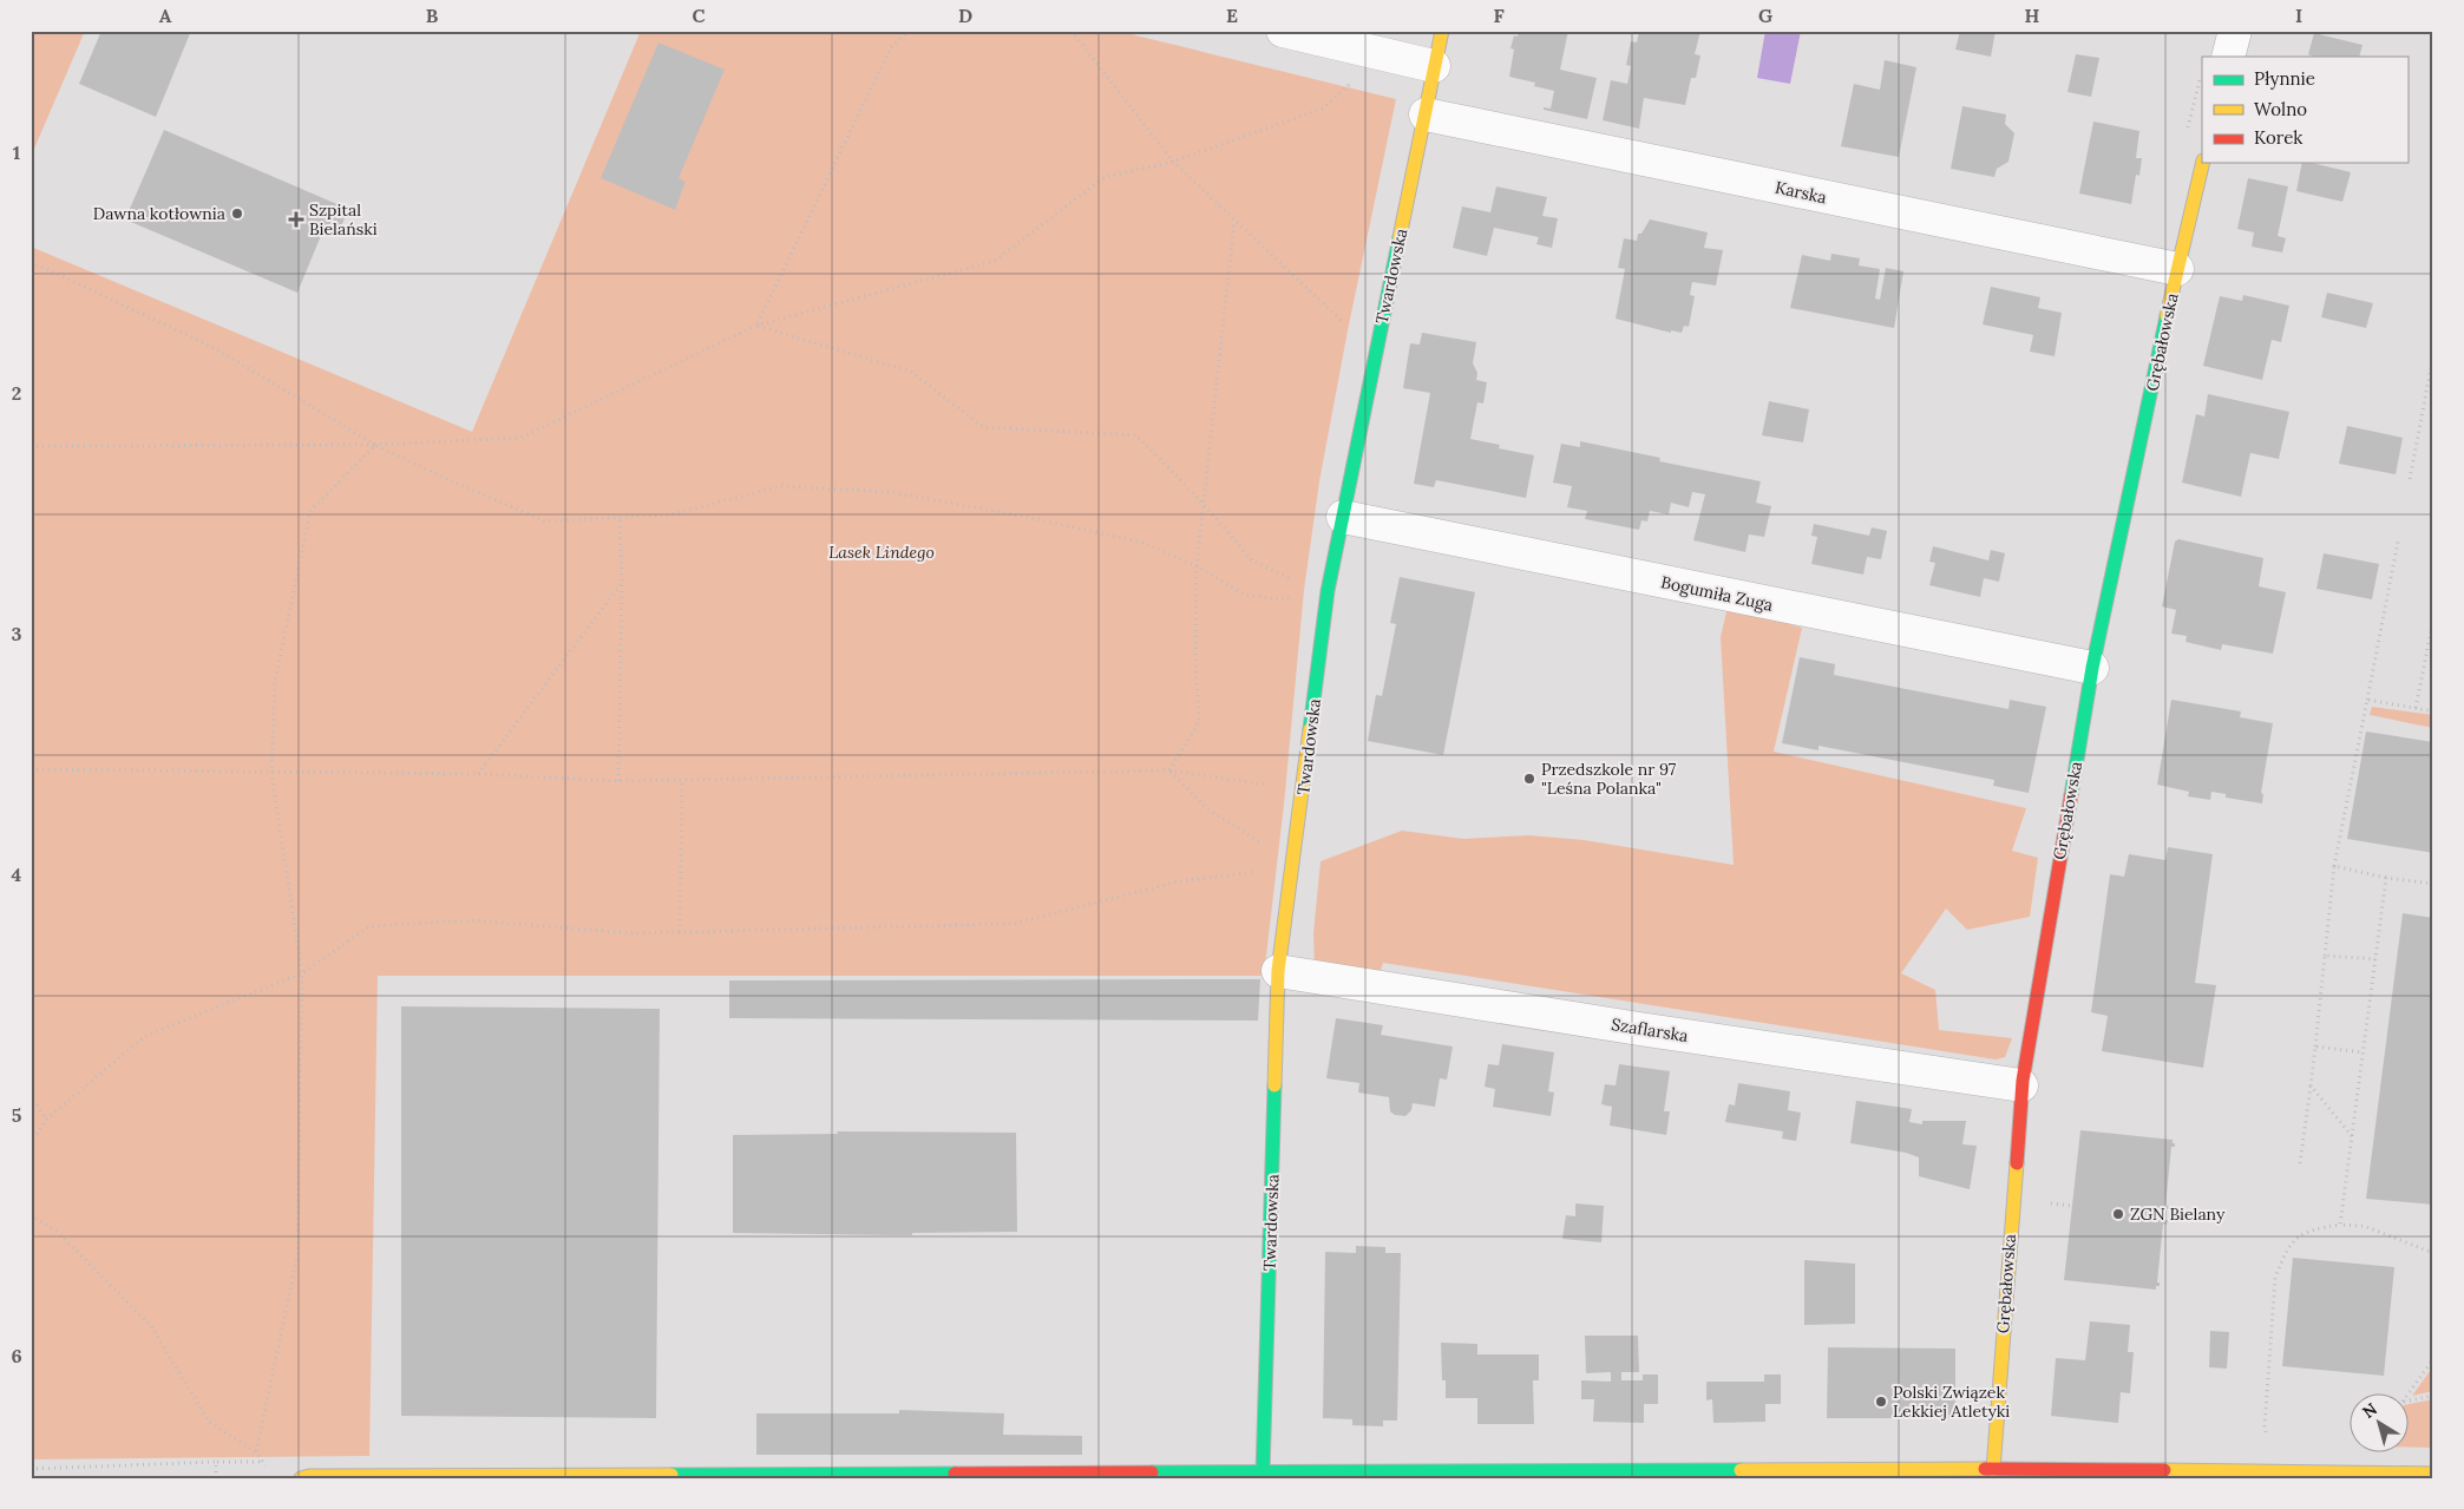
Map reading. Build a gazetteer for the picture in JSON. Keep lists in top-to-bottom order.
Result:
{
  "streets": {
    "street": [
      "Karska",
      "Twardowska",
      "Grębałowska",
      "Bogumiła Zuga",
      "Szaflarska"
    ]
  },
  "crossings": [
    ["Karska", "Twardowska"],
    ["Karska", "Grębałowska"],
    ["Twardowska", "Bogumiła Zuga"],
    ["Twardowska", "Szaflarska"],
    ["Grębałowska", "Bogumiła Zuga"],
    ["Grębałowska", "Szaflarska"]
  ],
  "parks": ["Lasek Lindego"],
  "places": {
    "other": [
      "Dawna kotłownia",
      "Przedszkole nr 97 \"Leśna Polanka\"",
      "ZGN Bielany",
      "Polski Związek Lekkiej Atletyki"
    ],
    "health": ["Szpital Bielański"]
  },
  "legend": ["Płynnie", "Wolno", "Korek"],
  "north": "top left",
  "grid": {
    "columns": [
      "A",
      "B",
      "C",
      "D",
      "E",
      "F",
      "G",
      "H",
      "I"
    ],
    "rows": [
      "1",
      "2",
      "3",
      "4",
      "5",
      "6"
    ]
  }
}
